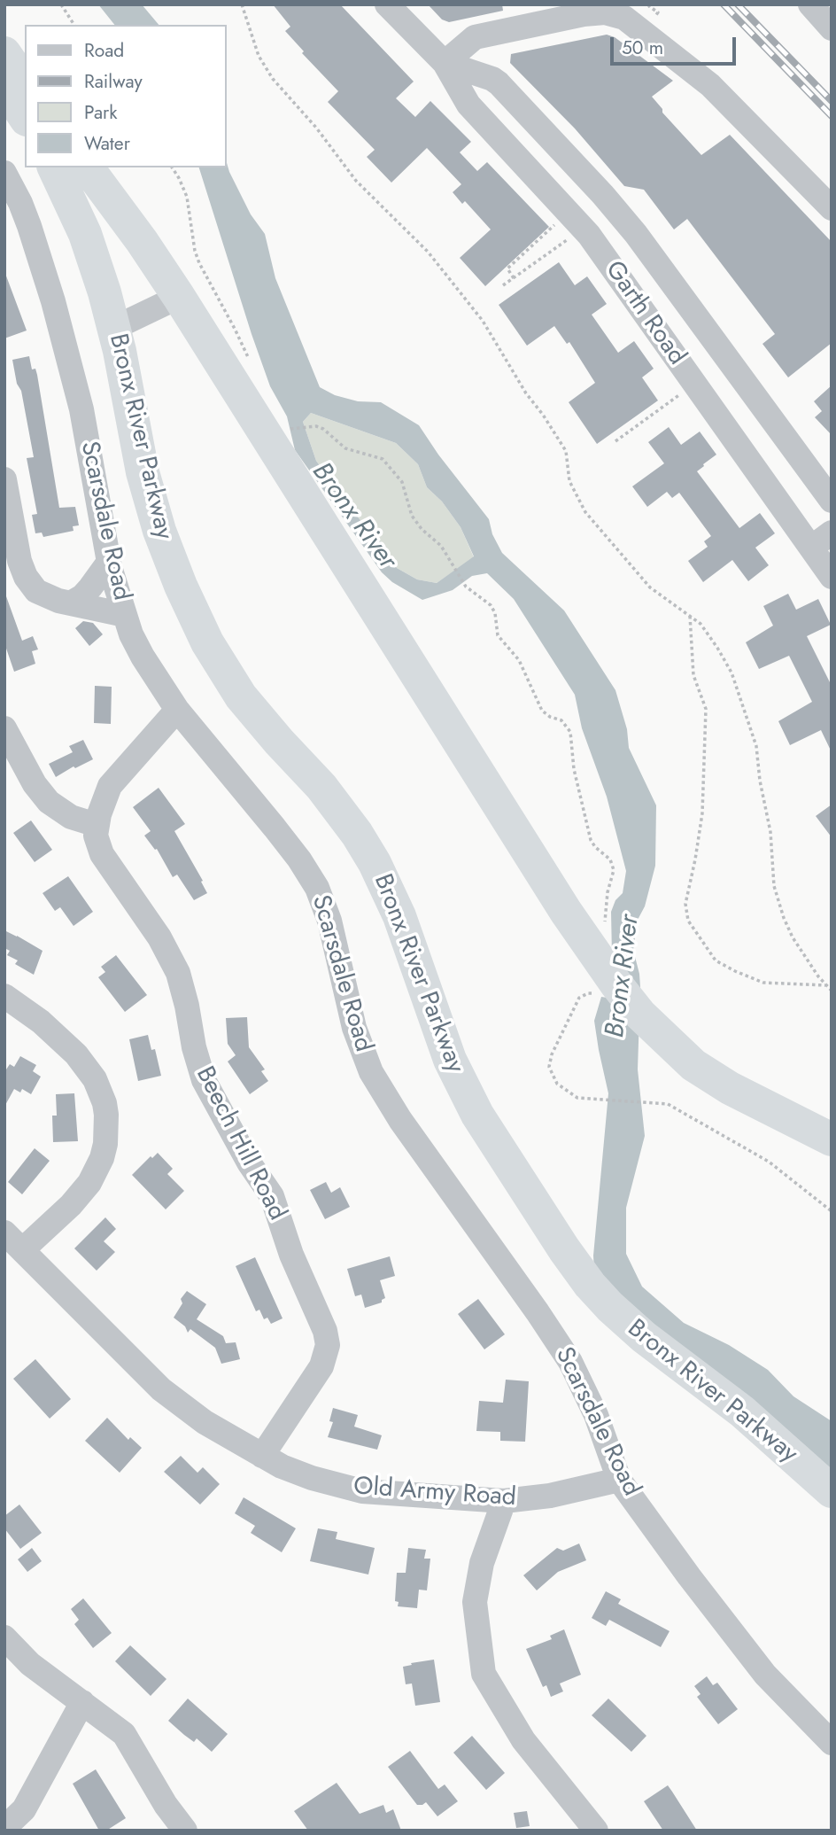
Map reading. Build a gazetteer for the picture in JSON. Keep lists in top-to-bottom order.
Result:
{
  "streets": {
    "highway": ["Bronx River Parkway"],
    "street": [
      "Garth Road",
      "Scarsdale Road",
      "Beech Hill Road",
      "Old Army Road"
    ]
  },
  "crossings": [
    ["Scarsdale Road", "Beech Hill Road"],
    ["Scarsdale Road", "Old Army Road"],
    ["Beech Hill Road", "Old Army Road"]
  ],
  "water": ["Bronx River"],
  "legend": [
    "Road",
    "Railway",
    "Park",
    "Water"
  ],
  "scale_bar": "50 m"
}
